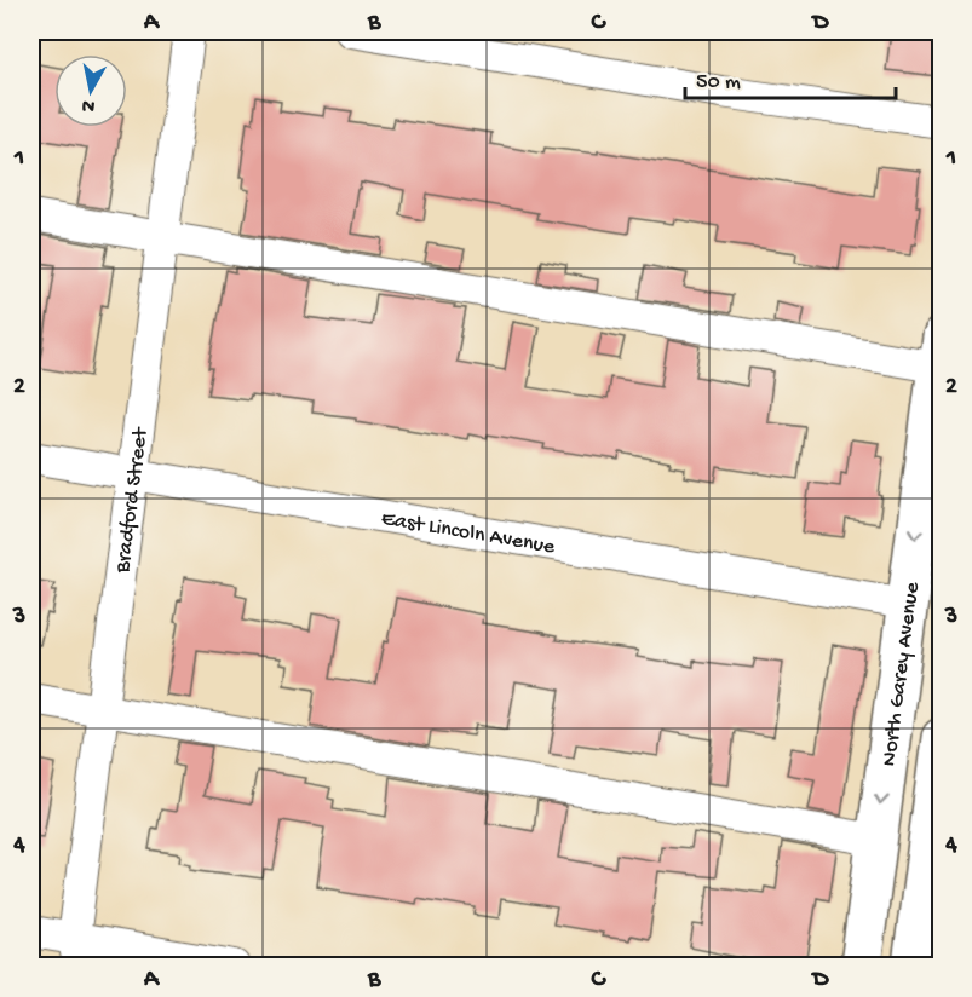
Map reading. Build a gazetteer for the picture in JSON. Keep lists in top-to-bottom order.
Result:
{
  "streets": {
    "main road": ["North Garey Avenue"],
    "street": ["Bradford Street", "East Lincoln Avenue"]
  },
  "crossings": [
    ["Bradford Street", "East Lincoln Avenue"],
    ["East Lincoln Avenue", "North Garey Avenue"]
  ],
  "one_way": ["North Garey Avenue"],
  "scale_bar": "50 m",
  "north": "bottom",
  "grid": {
    "columns": [
      "A",
      "B",
      "C",
      "D"
    ],
    "rows": [
      "1",
      "2",
      "3",
      "4"
    ]
  }
}
